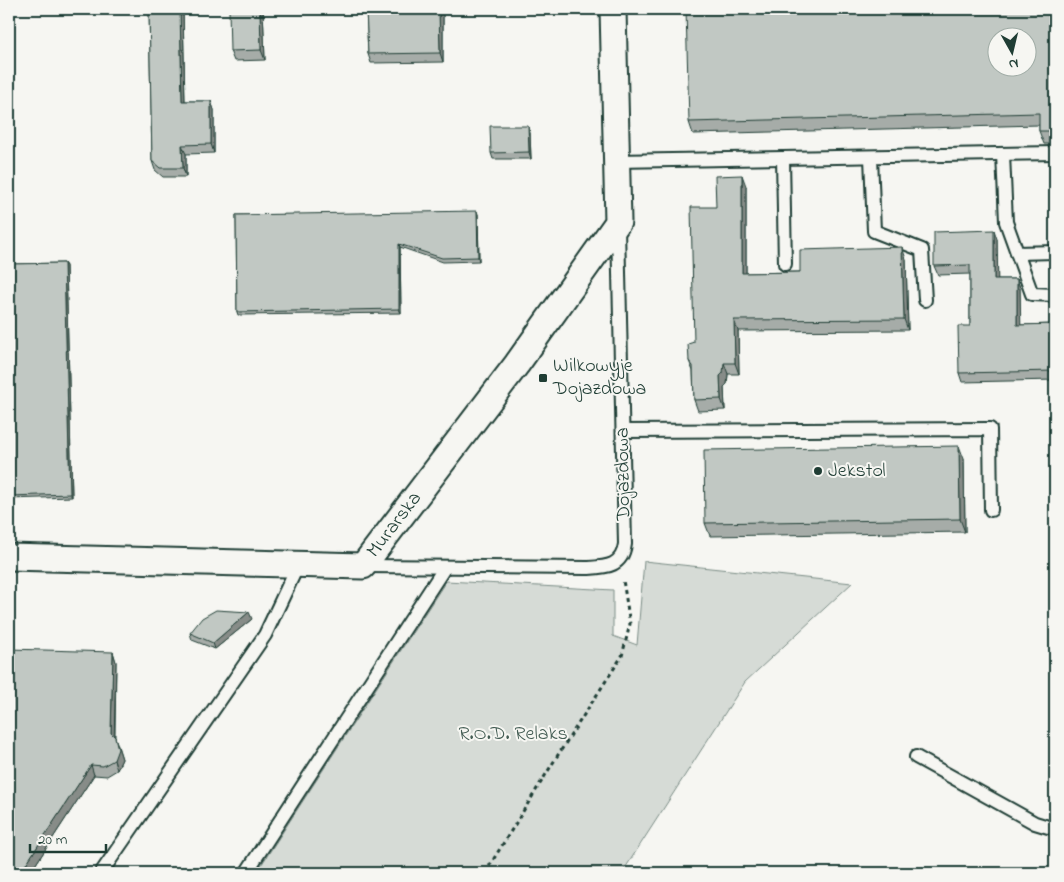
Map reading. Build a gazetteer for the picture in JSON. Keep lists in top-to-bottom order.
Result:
{
  "streets": {
    "street": ["Dojazdowa", "Murarska"]
  },
  "crossings": [
    ["Dojazdowa", "Murarska"]
  ],
  "parks": ["R.O.D. Relaks"],
  "places": {
    "transit": ["Wilkowyje Dojazdowa"],
    "other": ["Jekstol"]
  },
  "scale_bar": "20 m",
  "north": "bottom"
}
